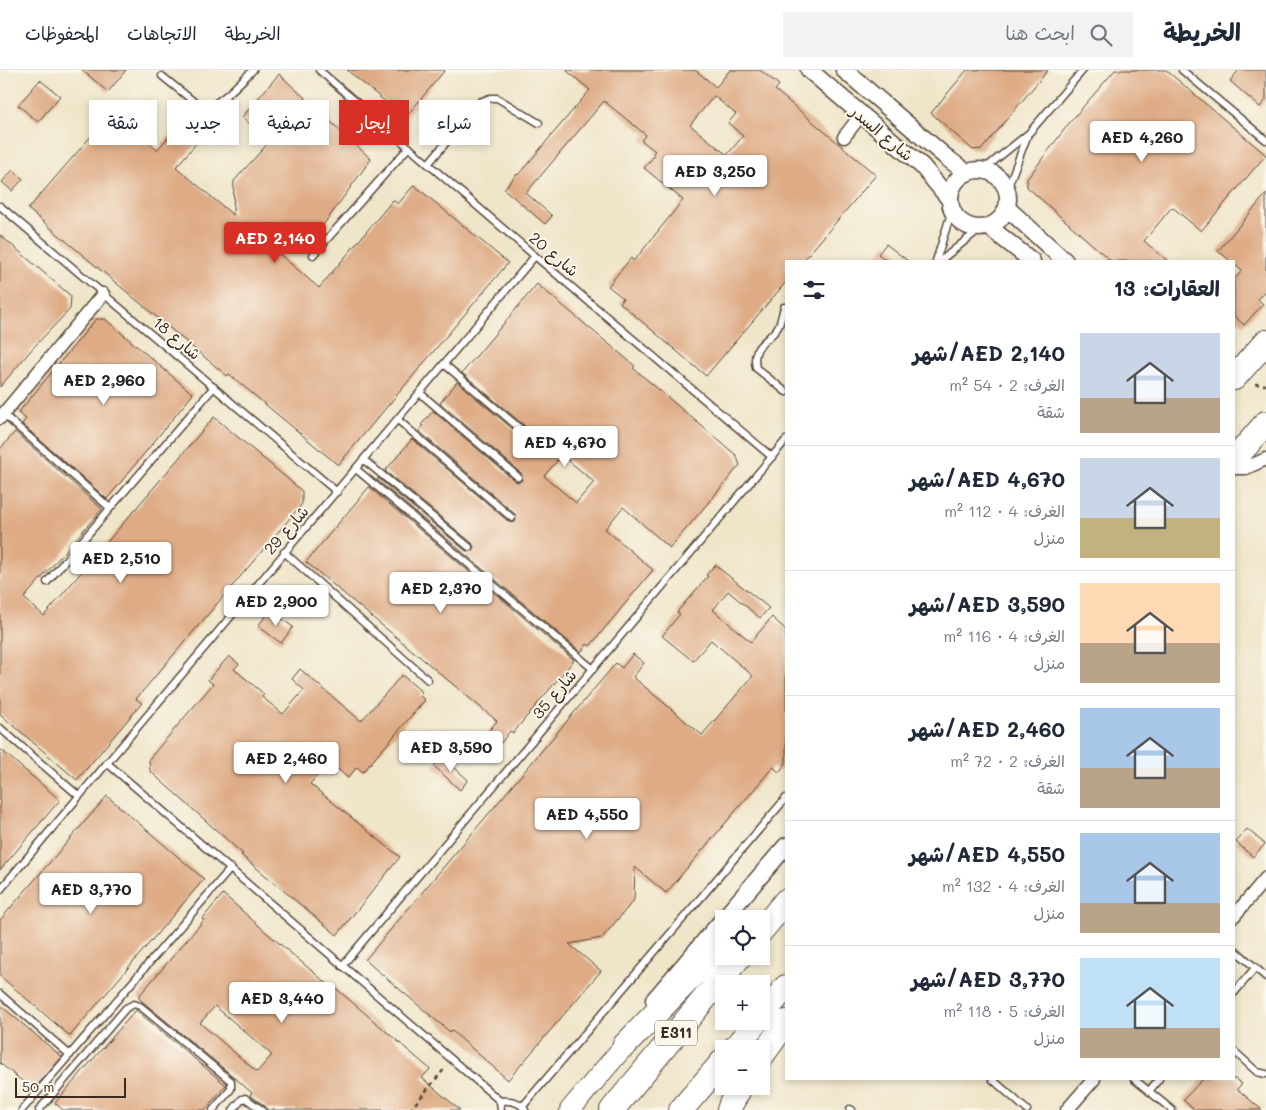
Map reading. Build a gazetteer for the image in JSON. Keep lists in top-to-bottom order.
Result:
{
  "streets": {
    "highway": ["E311"],
    "street": ["شارع السدر"],
    "lane": [
      "شارع 20",
      "شارع 18",
      "شارع 29",
      "شارع 35"
    ]
  },
  "crossings": [
    ["شارع 20", "شارع 29"],
    ["شارع 20", "شارع 35"],
    ["شارع 18", "شارع 29"]
  ],
  "scale_bar": "50 m",
  "page": {
    "header": "الخريطة",
    "search": "ابحث هنا",
    "nav": ["الخريطة", "الاتجاهات", "المحفوظات"],
    "chip": [
      "شراء",
      "إيجار",
      "تصفية",
      "جديد",
      "شقة"
    ],
    "price": [
      "AED 4,260",
      "AED 3,250",
      "AED 2,140",
      "AED 2,960",
      "AED 4,670",
      "AED 2,510",
      "AED 2,370",
      "AED 2,900",
      "AED 3,590",
      "AED 2,460",
      "AED 4,550",
      "AED 3,770",
      "AED 3,440"
    ],
    "heading": "العقارات: 13",
    "list": [
      {
        "name": "AED 2,140/شهر",
        "note": "الغرف: 2 · 54 m² · شقة"
      },
      {
        "name": "AED 4,670/شهر",
        "note": "الغرف: 4 · 112 m² · منزل"
      },
      {
        "name": "AED 3,590/شهر",
        "note": "الغرف: 4 · 116 m² · منزل"
      },
      {
        "name": "AED 2,460/شهر",
        "note": "الغرف: 2 · 72 m² · شقة"
      },
      {
        "name": "AED 4,550/شهر",
        "note": "الغرف: 4 · 132 m² · منزل"
      },
      {
        "name": "AED 3,770/شهر",
        "note": "الغرف: 5 · 118 m² · منزل"
      }
    ],
    "map_buttons": ["+", "−"],
    "scale": "50 m"
  }
}
